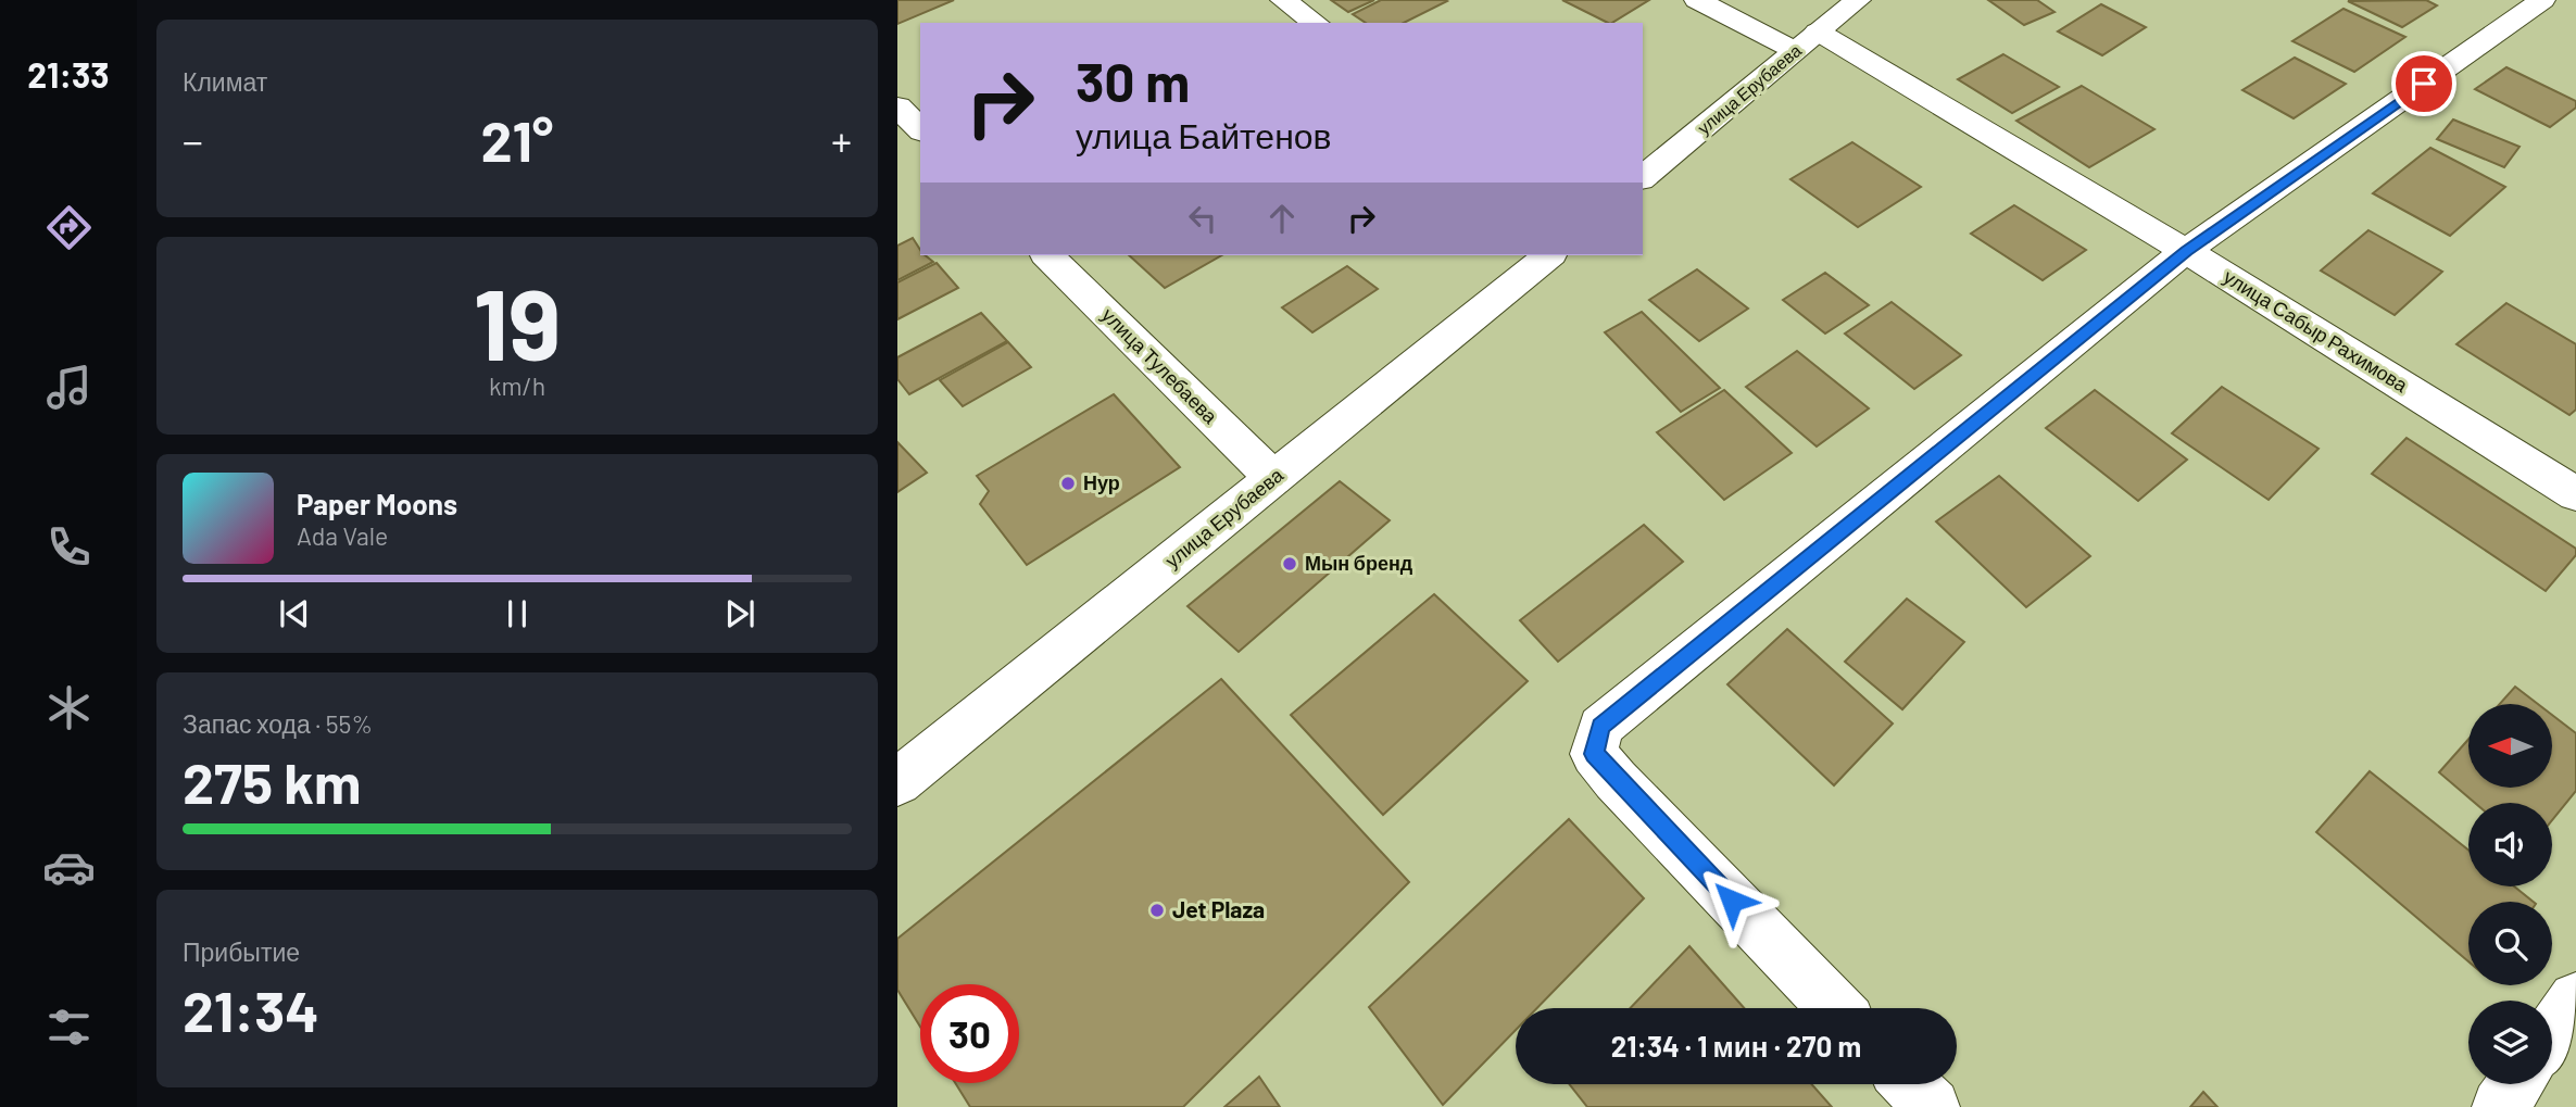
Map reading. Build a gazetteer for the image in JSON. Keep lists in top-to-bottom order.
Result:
{
  "streets": {
    "street": ["улица Ерубаева", "улица Сабыр Рахимова", "улица Тулебаева"]
  },
  "crossings": [
    ["улица Ерубаева", "улица Сабыр Рахимова"],
    ["улица Ерубаева", "улица Тулебаева"]
  ],
  "places": ["Нур", "Мын бренд", "Jet Plaza"],
  "north": "left",
  "page": {
    "tabs": "21:33",
    "tile": [
      "Климат",
      ["19", "km/h"],
      ["Запас хода · 55%", "275 km"],
      ["Прибытие", "21:34"]
    ],
    "turn": ["30 m", "улица Байтенов"],
    "heat": ["−", "21°", "+"],
    "song": ["Paper Moons", "Ada Vale"],
    "limit": "30",
    "trip": "21:34 · 1 мин · 270 m"
  }
}
